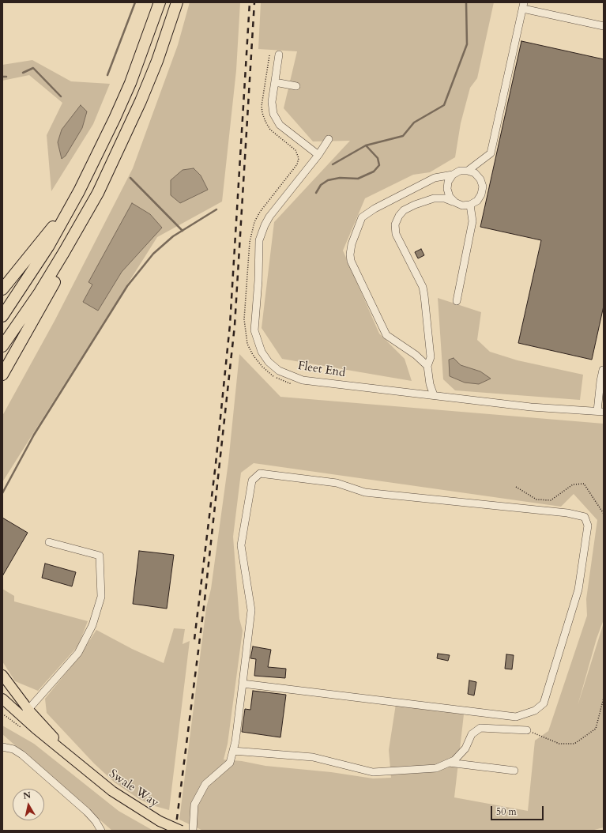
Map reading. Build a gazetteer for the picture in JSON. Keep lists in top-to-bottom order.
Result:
{
  "streets": {
    "main road": ["Swale Way"],
    "street": ["Fleet End"]
  },
  "scale_bar": "50 m",
  "north": "top"
}
